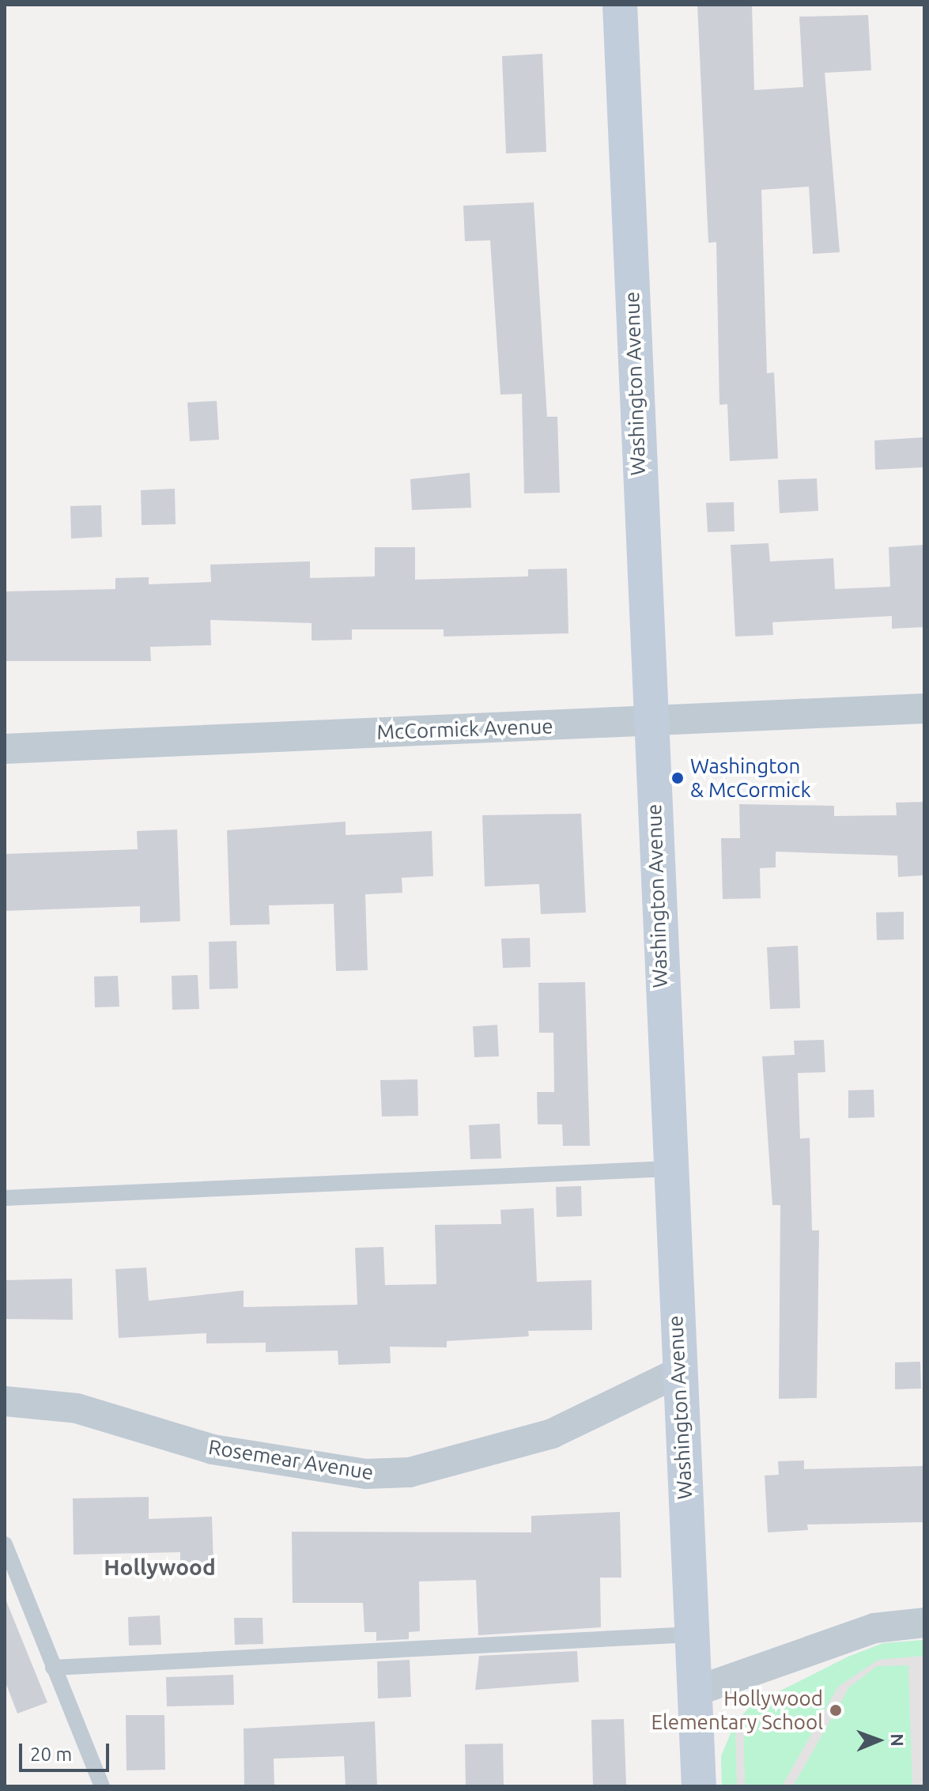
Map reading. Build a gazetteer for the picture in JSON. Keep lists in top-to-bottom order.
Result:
{
  "streets": {
    "street": ["Washington Avenue", "McCormick Avenue", "Rosemear Avenue"]
  },
  "crossings": [
    ["Washington Avenue", "McCormick Avenue"],
    ["Washington Avenue", "Rosemear Avenue"]
  ],
  "districts": ["Hollywood"],
  "places": ["Washington & McCormick", "Hollywood Elementary School"],
  "scale_bar": "20 m",
  "north": "right"
}
